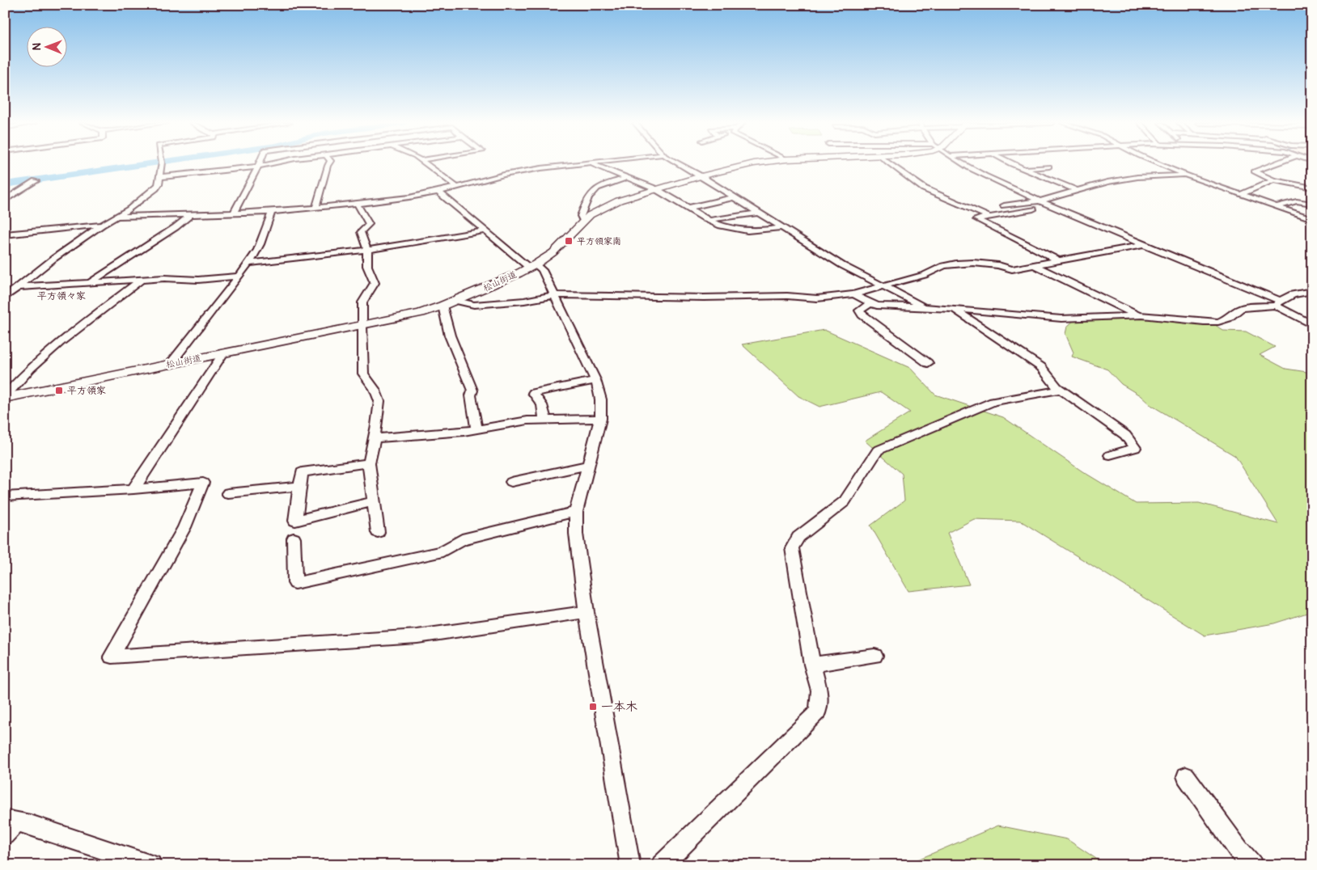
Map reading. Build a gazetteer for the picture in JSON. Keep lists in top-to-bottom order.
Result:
{
  "streets": {
    "main road": ["松山街道"]
  },
  "districts": ["平方領々家"],
  "places": {
    "transit": ["平方領家南", "平方領家", "一本木"]
  },
  "north": "left"
}
